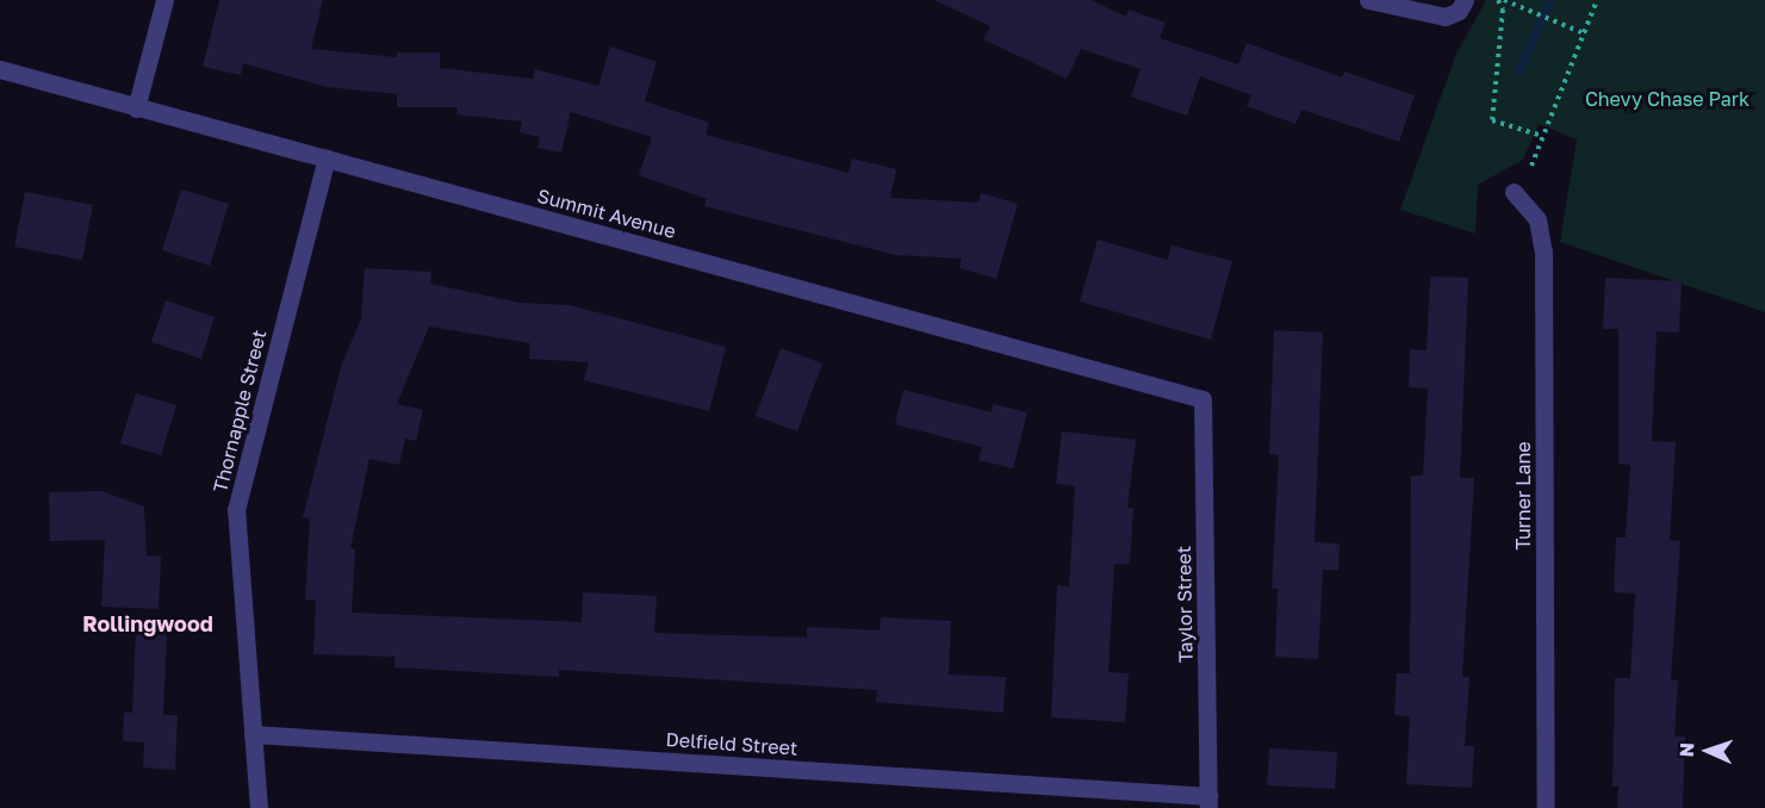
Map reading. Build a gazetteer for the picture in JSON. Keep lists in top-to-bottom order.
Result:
{
  "streets": {
    "street": [
      "Summit Avenue",
      "Thornapple Street",
      "Turner Lane",
      "Taylor Street",
      "Delfield Street"
    ]
  },
  "crossings": [
    ["Summit Avenue", "Thornapple Street"],
    ["Summit Avenue", "Taylor Street"],
    ["Thornapple Street", "Delfield Street"],
    ["Taylor Street", "Delfield Street"]
  ],
  "districts": ["Rollingwood"],
  "parks": ["Chevy Chase Park"],
  "north": "left"
}
